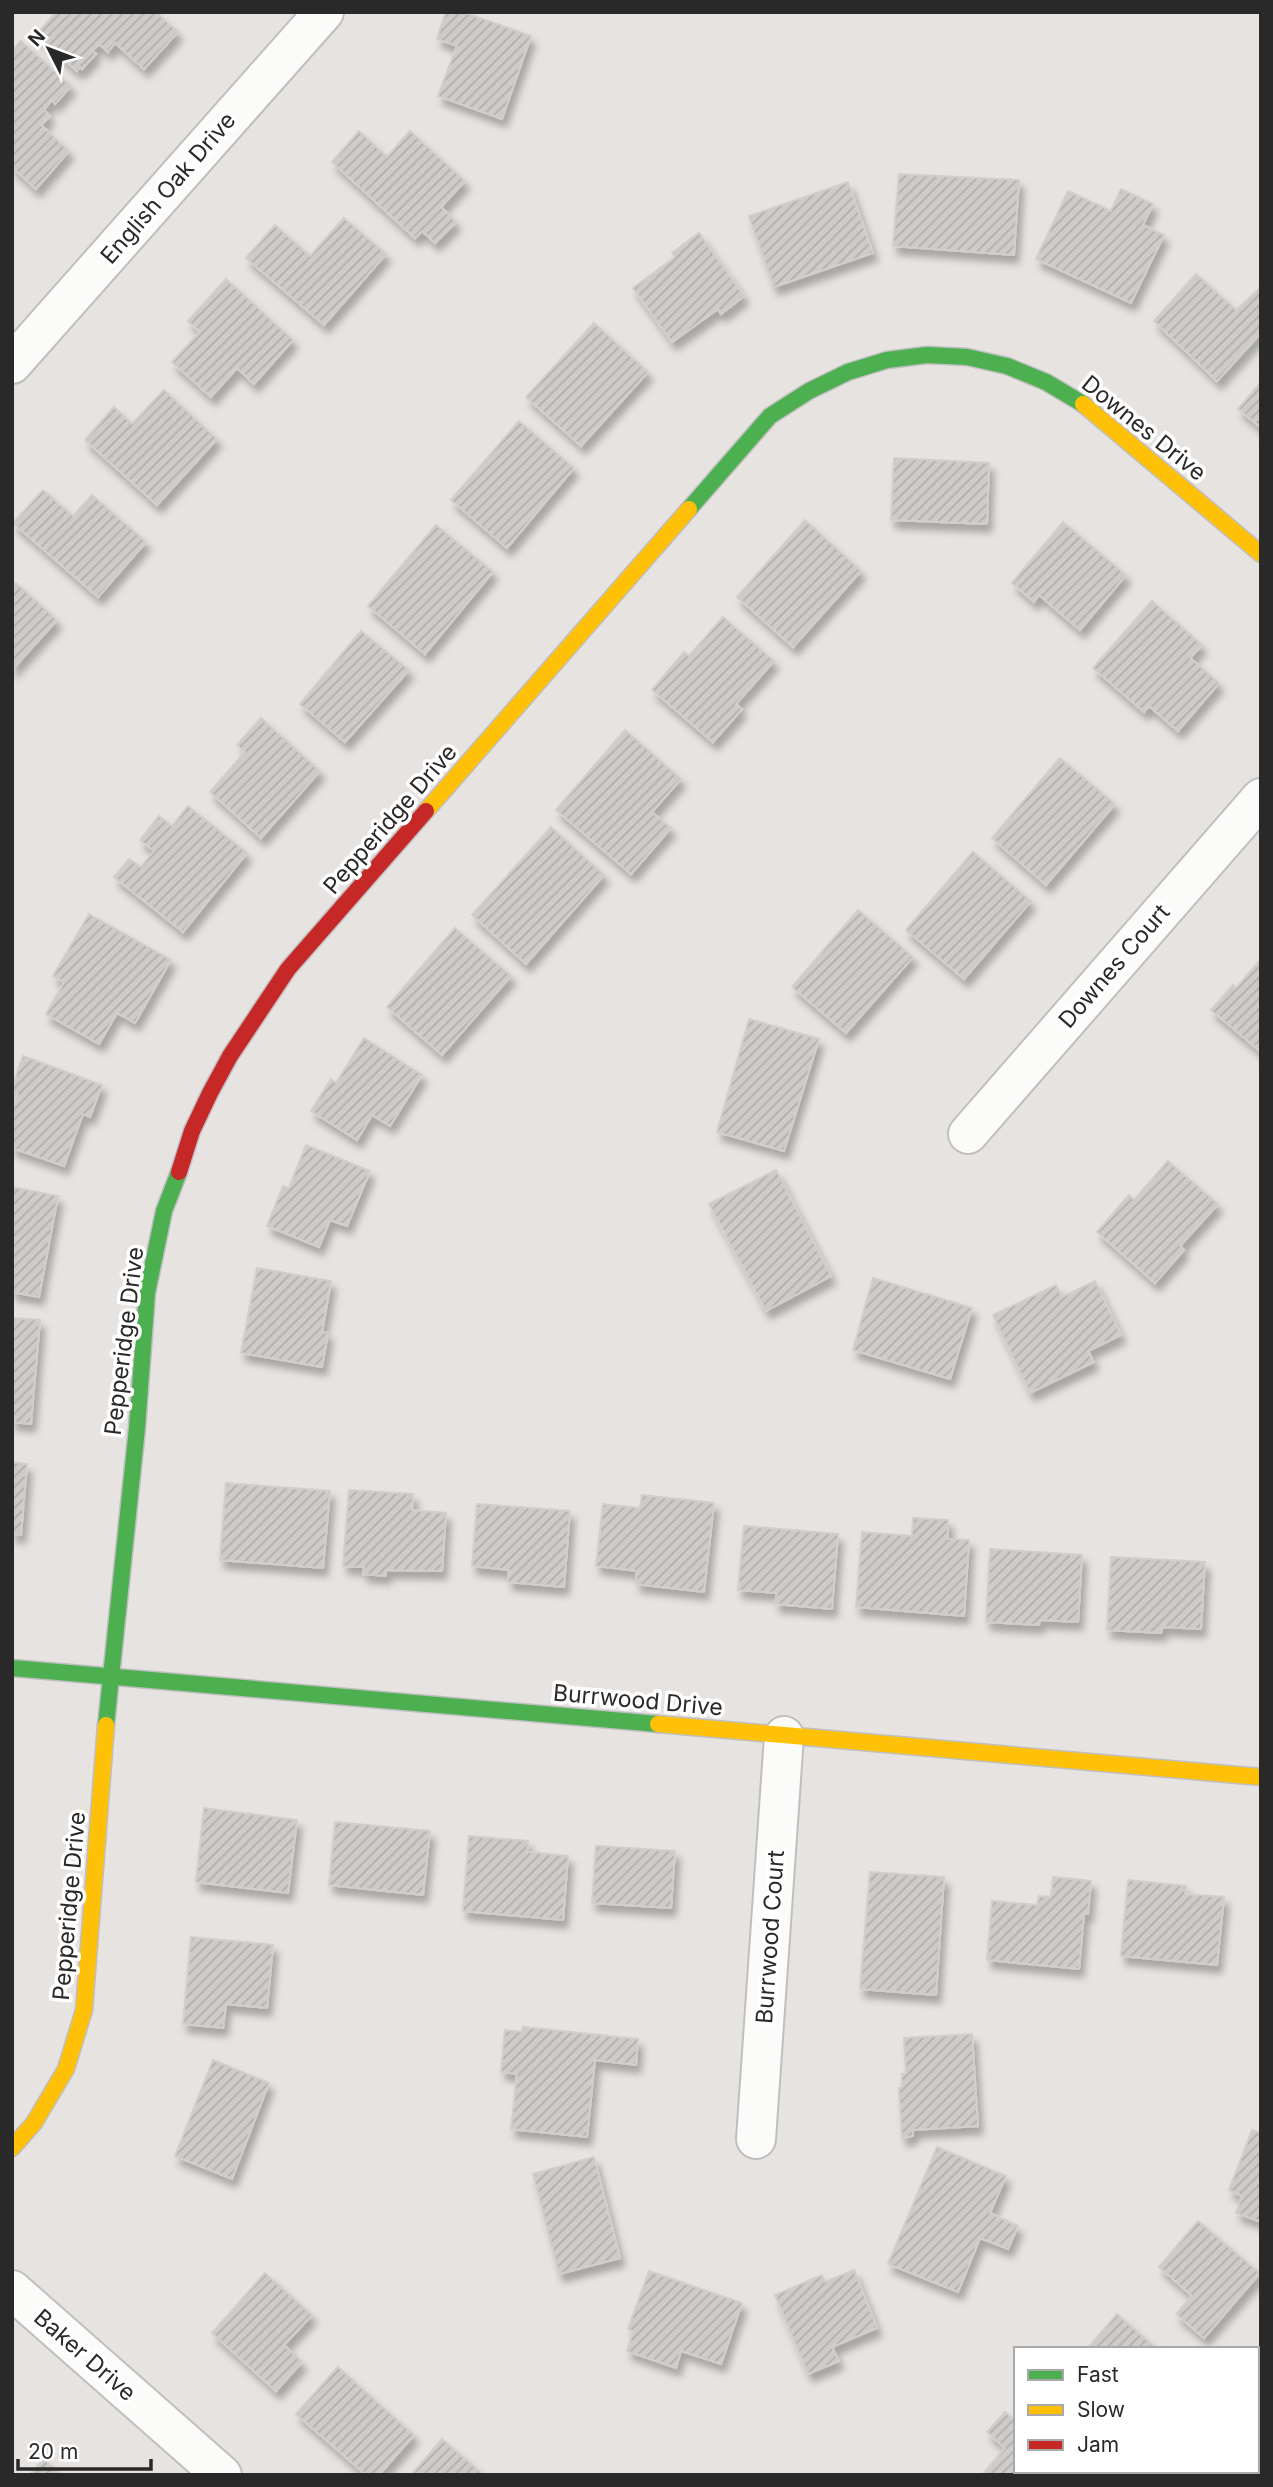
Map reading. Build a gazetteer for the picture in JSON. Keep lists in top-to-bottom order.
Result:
{
  "streets": {
    "street": [
      "English Oak Drive",
      "Downes Drive",
      "Pepperidge Drive",
      "Downes Court",
      "Burrwood Drive",
      "Burrwood Court",
      "Baker Drive"
    ]
  },
  "crossings": [
    ["Downes Drive", "Pepperidge Drive"],
    ["Pepperidge Drive", "Burrwood Drive"],
    ["Burrwood Drive", "Burrwood Court"]
  ],
  "legend": ["Fast", "Slow", "Jam"],
  "scale_bar": "20 m",
  "north": "top left"
}
